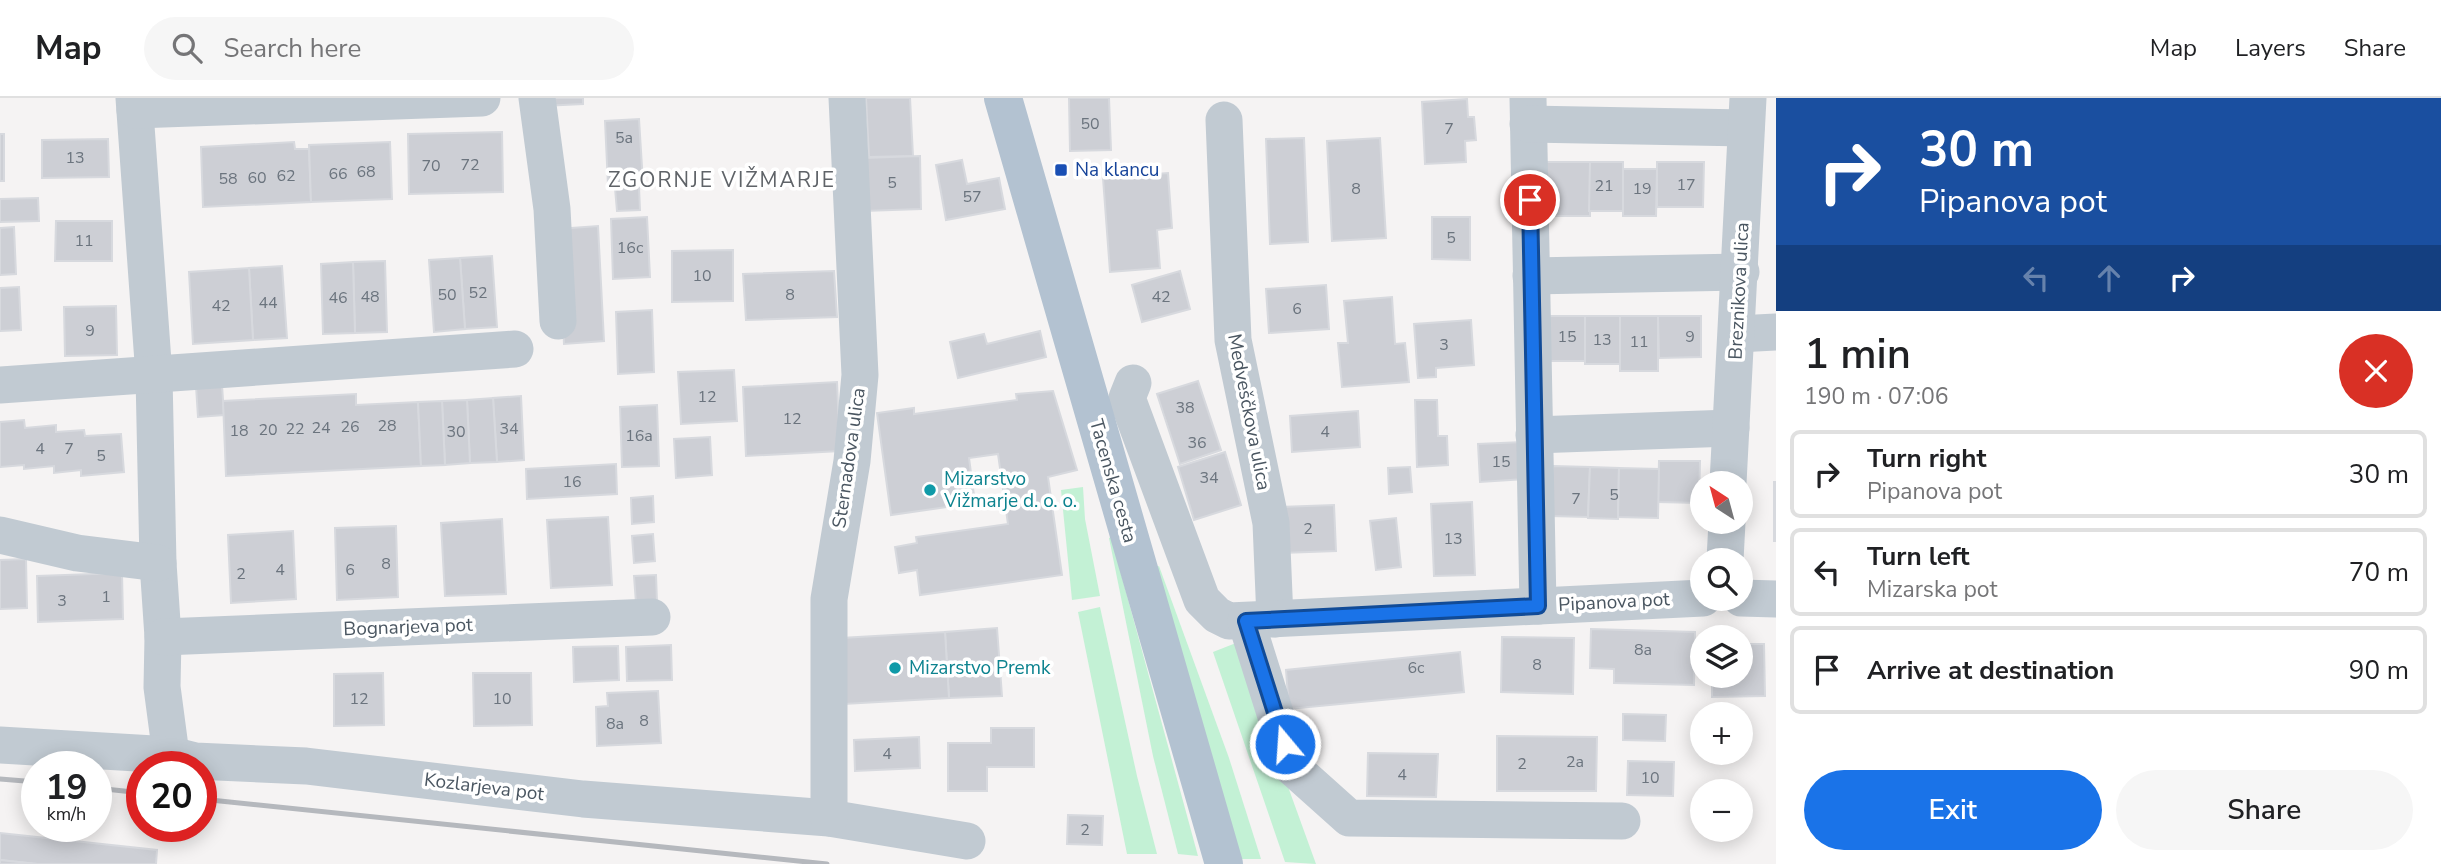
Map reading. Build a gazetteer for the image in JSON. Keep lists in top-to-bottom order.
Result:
{
  "streets": {
    "main road": ["Tacenska cesta"],
    "street": [
      "Breznikova ulica",
      "Medveščkova ulica",
      "Sternadova ulica",
      "Pipanova pot",
      "Bognarjeva pot",
      "Kozlarjeva pot"
    ]
  },
  "crossings": [
    ["Medveščkova ulica", "Pipanova pot"],
    ["Sternadova ulica", "Kozlarjeva pot"]
  ],
  "districts": ["ZGORNJE VIŽMARJE"],
  "places": {
    "transit": ["Na klancu"],
    "other": ["Mizarstvo Vižmarje d. o. o.", "Mizarstvo Premk"]
  },
  "house_numbers": [
    "50",
    "7",
    "5a",
    "13",
    "72",
    "70",
    "68",
    "66",
    "62",
    "60",
    "58",
    "5",
    "17",
    "21",
    "8",
    "19",
    "57",
    "5",
    "11",
    "16c",
    "10",
    "52",
    "50",
    "8",
    "48",
    "42",
    "46",
    "44",
    "42",
    "6",
    "9",
    "15",
    "9",
    "13",
    "11",
    "3",
    "12",
    "38",
    "12",
    "28",
    "26",
    "24",
    "22",
    "34",
    "20",
    "18",
    "30",
    "4",
    "16a",
    "36",
    "4",
    "7",
    "5",
    "15",
    "34",
    "16",
    "5",
    "7",
    "2",
    "13",
    "8",
    "4",
    "6",
    "2",
    "1",
    "3",
    "8a",
    "8",
    "6c",
    "12",
    "10",
    "8",
    "8a",
    "4",
    "2a",
    "2",
    "4",
    "10",
    "2"
  ],
  "north": "top left",
  "page": {
    "header": "Map",
    "search": "Search here",
    "nav": ["Map", "Layers", "Share"],
    "turn": ["30 m", "Pipanova pot"],
    "heading": ["1 min", "190 m · 07:06"],
    "list": [
      {
        "name": "Turn right",
        "note": "Pipanova pot",
        "value": "30 m"
      },
      {
        "name": "Turn left",
        "note": "Mizarska pot",
        "value": "70 m"
      },
      {
        "name": "Arrive at destination",
        "value": "90 m"
      }
    ],
    "map_buttons": ["+", "−"],
    "speed": "19 km/h",
    "limit": "20",
    "buttons": ["Exit", "Share"]
  }
}
